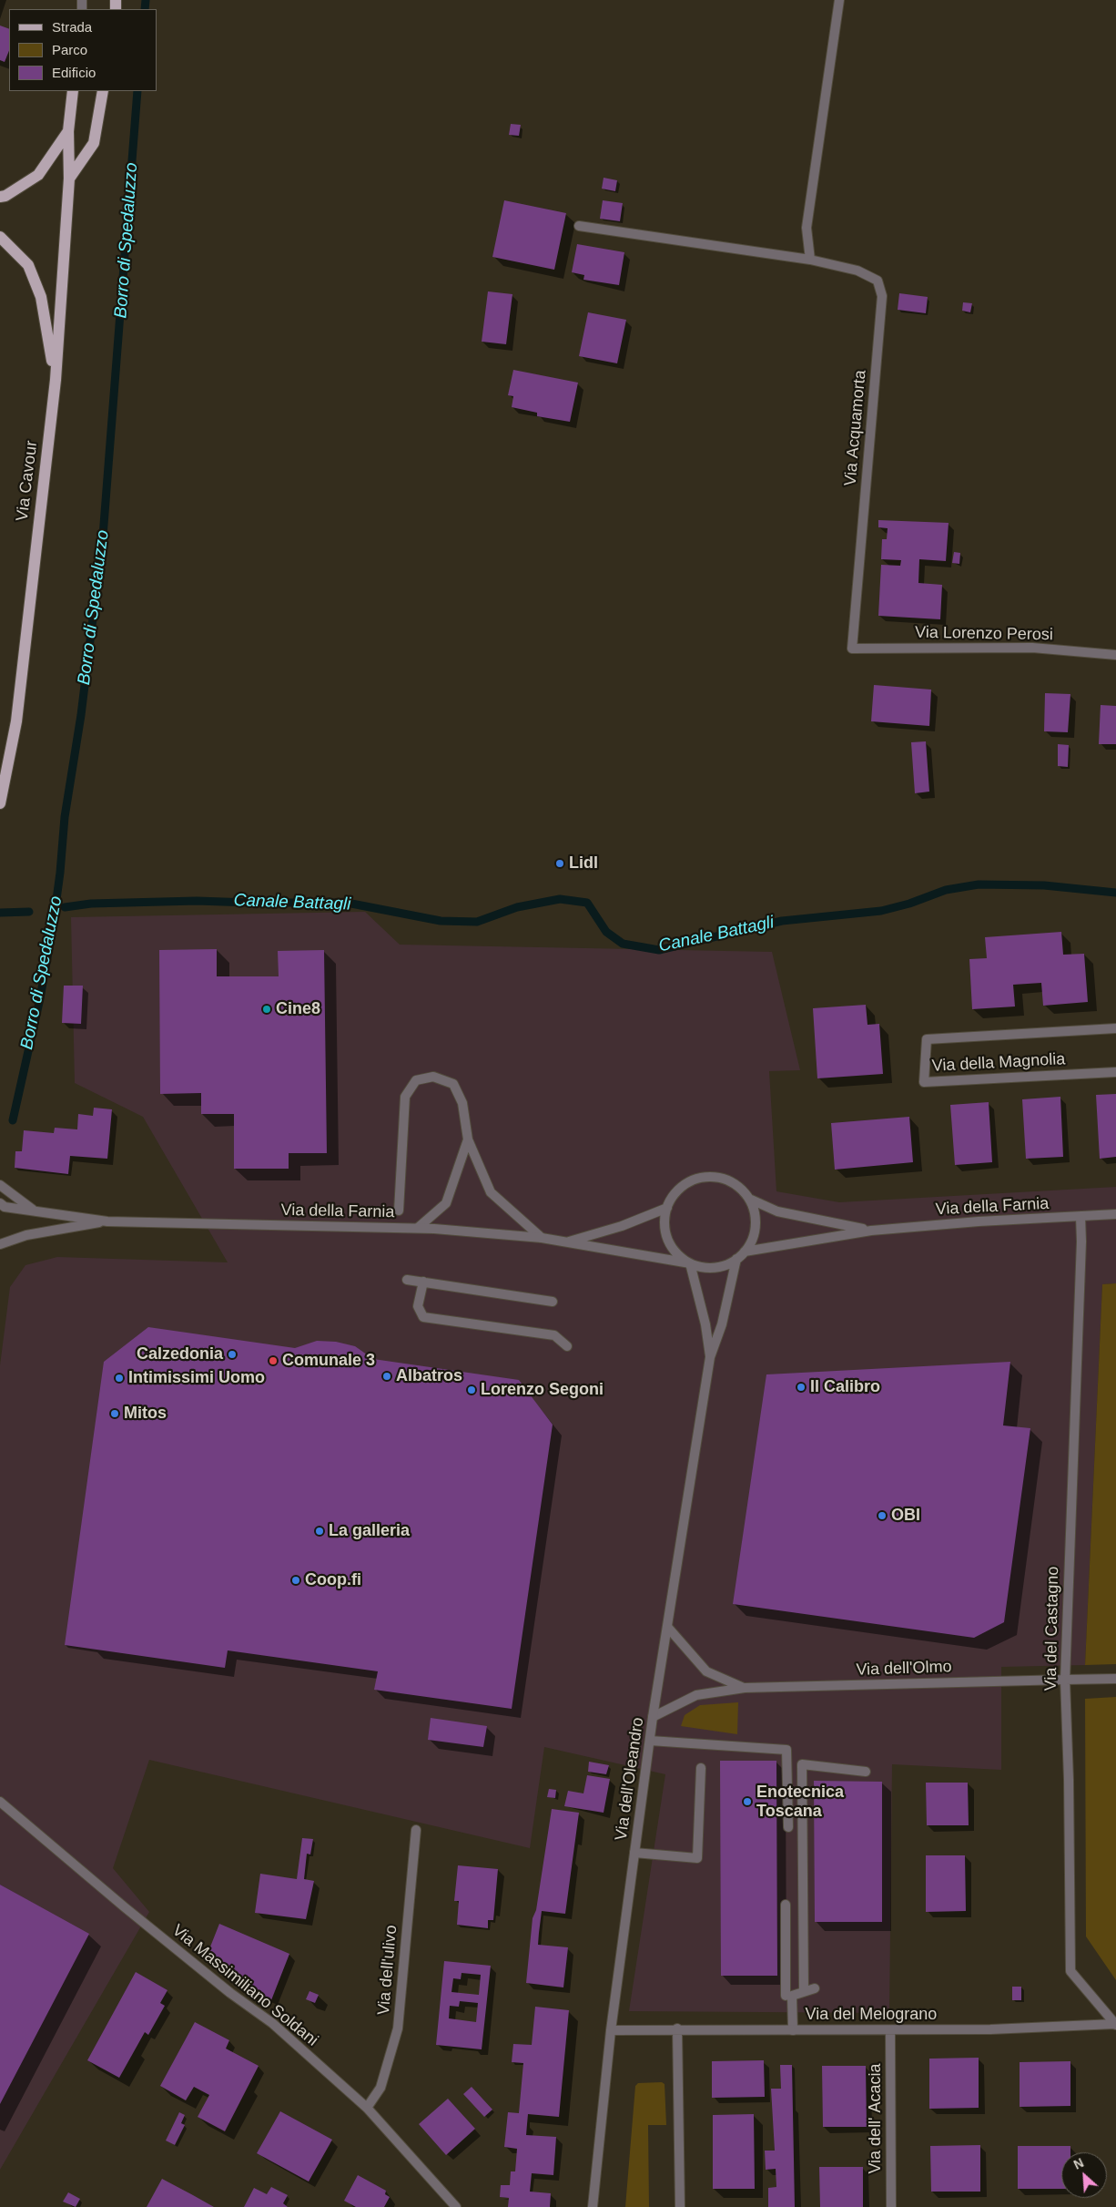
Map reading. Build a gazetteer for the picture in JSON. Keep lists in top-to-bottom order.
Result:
{
  "streets": {
    "main road": ["Via Cavour"],
    "street": [
      "Via Acquamorta",
      "Via Lorenzo Perosi",
      "Via della Magnolia",
      "Via della Farnia",
      "Via del Castagno",
      "Via dell'Olmo",
      "Via dell'Oleandro",
      "Via dell'ulivo",
      "Via Massimiliano Soldani",
      "Via del Melograno",
      "Via dell' Acacia"
    ]
  },
  "crossings": [
    ["Via Acquamorta", "Via Lorenzo Perosi"],
    ["Via della Farnia", "Via del Castagno"],
    ["Via della Farnia", "Via dell'Oleandro"],
    ["Via del Castagno", "Via dell'Olmo"],
    ["Via del Castagno", "Via del Melograno"],
    ["Via dell'Oleandro", "Via del Melograno"],
    ["Via dell'ulivo", "Via Massimiliano Soldani"],
    ["Via del Melograno", "Via dell' Acacia"]
  ],
  "water": ["Borro di Spedaluzzo", "Canale Battagli"],
  "places": [
    "Lidl",
    "Cine8",
    "Calzedonia",
    "Comunale 3",
    "Albatros",
    "Intimissimi Uomo",
    "Il Calibro",
    "Lorenzo Segoni",
    "Mitos",
    "OBI",
    "La galleria",
    "Coop.fi",
    "Enotecnica Toscana"
  ],
  "legend": ["Strada", "Parco", "Edificio"],
  "north": "top left"
}
